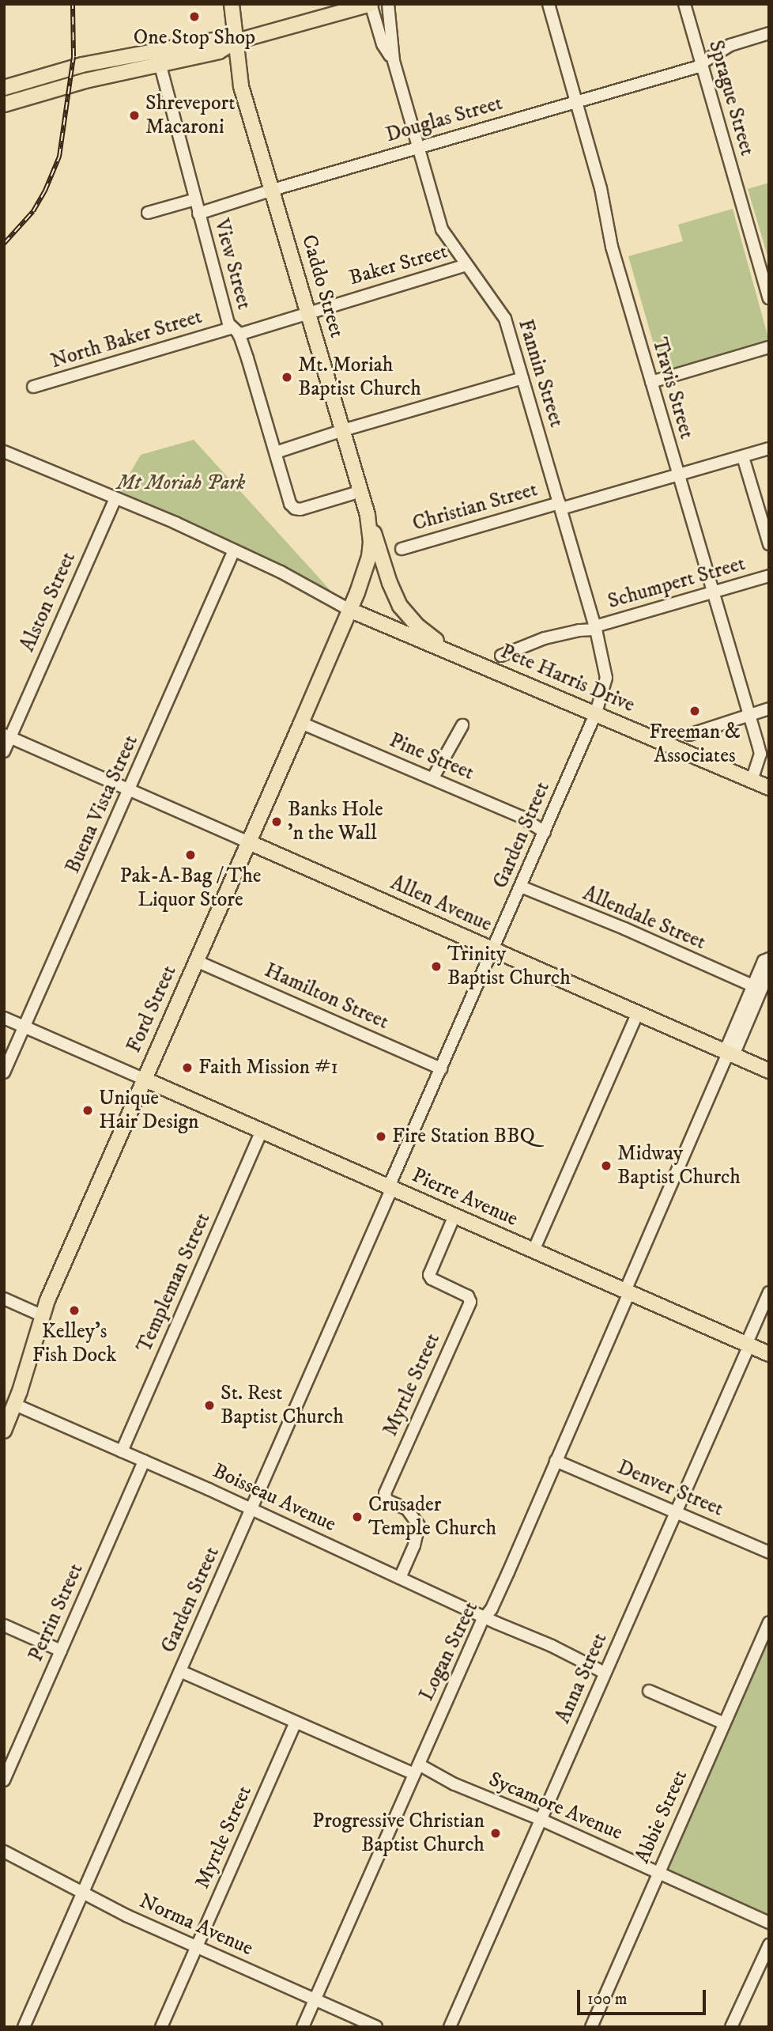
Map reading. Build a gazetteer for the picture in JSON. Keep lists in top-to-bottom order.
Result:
{
  "streets": {
    "main road": [
      "Caddo Street",
      "Pete Harris Drive",
      "Allen Avenue",
      "Ford Street",
      "Pierre Avenue"
    ],
    "street": [
      "Sprague Street",
      "Douglas Street",
      "View Street",
      "Baker Street",
      "North Baker Street",
      "Fannin Street",
      "Travis Street",
      "Christian Street",
      "Schumpert Street",
      "Alston Street",
      "Pine Street",
      "Buena Vista Street",
      "Garden Street",
      "Allendale Street",
      "Hamilton Street",
      "Templeman Street",
      "Myrtle Street",
      "Denver Street",
      "Boisseau Avenue",
      "Perrin Street",
      "Logan Street",
      "Anna Street",
      "Sycamore Avenue",
      "Abbie Street",
      "Norma Avenue"
    ]
  },
  "crossings": [
    ["Sprague Street", "Douglas Street"],
    ["Douglas Street", "View Street"],
    ["Douglas Street", "Caddo Street"],
    ["Douglas Street", "Fannin Street"],
    ["Douglas Street", "Travis Street"],
    ["View Street", "Baker Street"],
    ["View Street", "Caddo Street"],
    ["View Street", "North Baker Street"],
    ["Baker Street", "Caddo Street"],
    ["Baker Street", "North Baker Street"],
    ["Baker Street", "Fannin Street"],
    ["Caddo Street", "Pete Harris Drive"],
    ["Caddo Street", "Ford Street"],
    ["Fannin Street", "Christian Street"],
    ["Fannin Street", "Schumpert Street"],
    ["Fannin Street", "Pete Harris Drive"],
    ["Fannin Street", "Garden Street"],
    ["Travis Street", "Christian Street"],
    ["Travis Street", "Schumpert Street"],
    ["Travis Street", "Pete Harris Drive"],
    ["Pete Harris Drive", "Garden Street"],
    ["Pete Harris Drive", "Ford Street"],
    ["Pine Street", "Garden Street"],
    ["Pine Street", "Ford Street"],
    ["Garden Street", "Allen Avenue"],
    ["Garden Street", "Allendale Street"],
    ["Garden Street", "Hamilton Street"],
    ["Garden Street", "Pierre Avenue"],
    ["Garden Street", "Boisseau Avenue"],
    ["Garden Street", "Sycamore Avenue"],
    ["Garden Street", "Norma Avenue"],
    ["Allen Avenue", "Ford Street"],
    ["Allen Avenue", "Logan Street"],
    ["Allendale Street", "Logan Street"],
    ["Hamilton Street", "Ford Street"],
    ["Ford Street", "Pierre Avenue"],
    ["Ford Street", "Boisseau Avenue"],
    ["Pierre Avenue", "Templeman Street"],
    ["Pierre Avenue", "Myrtle Street"],
    ["Pierre Avenue", "Logan Street"],
    ["Pierre Avenue", "Anna Street"],
    ["Templeman Street", "Boisseau Avenue"],
    ["Myrtle Street", "Boisseau Avenue"],
    ["Myrtle Street", "Sycamore Avenue"],
    ["Myrtle Street", "Norma Avenue"],
    ["Denver Street", "Logan Street"],
    ["Denver Street", "Anna Street"],
    ["Boisseau Avenue", "Perrin Street"],
    ["Boisseau Avenue", "Logan Street"],
    ["Boisseau Avenue", "Anna Street"],
    ["Logan Street", "Sycamore Avenue"],
    ["Logan Street", "Norma Avenue"],
    ["Anna Street", "Sycamore Avenue"],
    ["Sycamore Avenue", "Abbie Street"]
  ],
  "parks": ["Mt Moriah Park"],
  "places": [
    "One Stop Shop",
    "Shreveport Macaroni",
    "Mt. Moriah Baptist Church",
    "Freeman & Associates",
    "Banks Hole 'n the Wall",
    "Pak-A-Bag / The Liquor Store",
    "Trinity Baptist Church",
    "Faith Mission #1",
    "Unique Hair Design",
    "Fire Station BBQ",
    "Midway Baptist Church",
    "Kelley's Fish Dock",
    "St. Rest Baptist Church",
    "Crusader Temple Church",
    "Progressive Christian Baptist Church"
  ],
  "scale_bar": "100 m"
}
